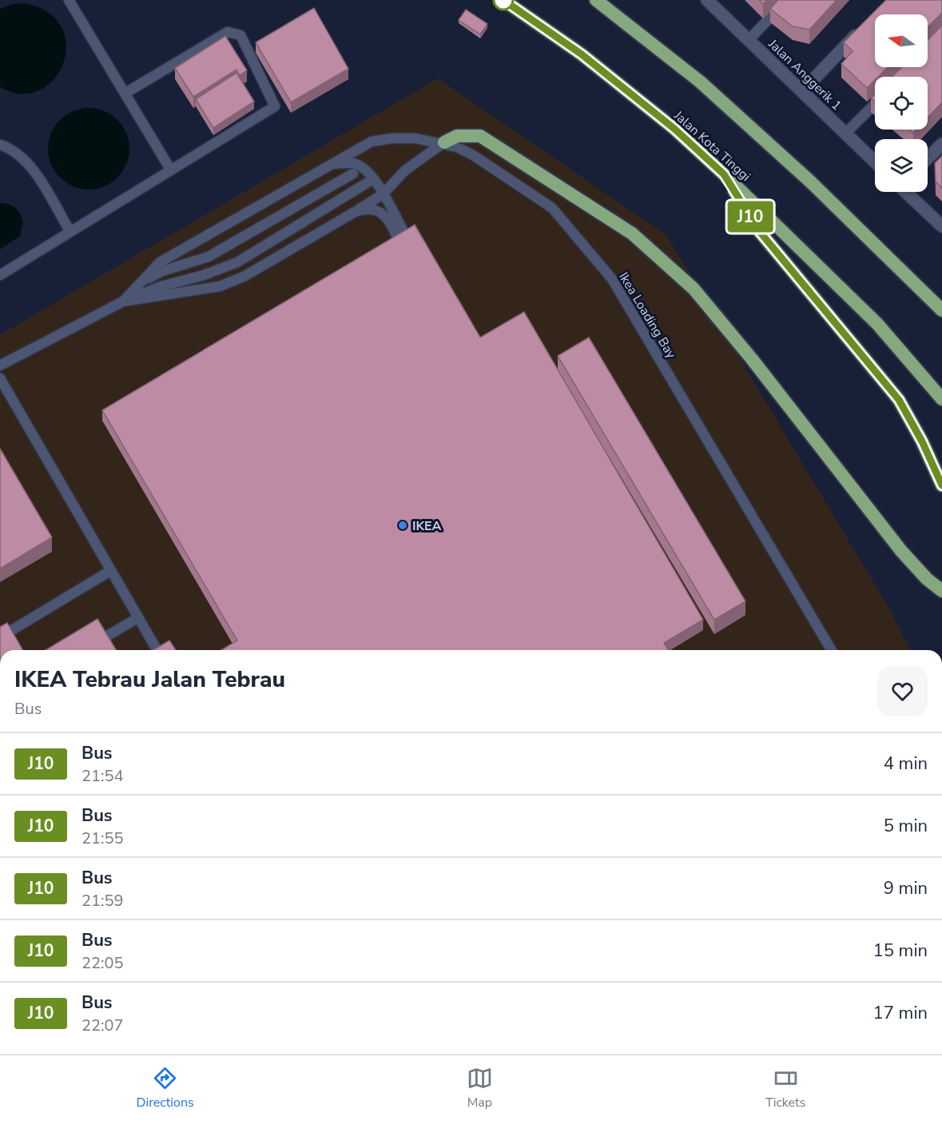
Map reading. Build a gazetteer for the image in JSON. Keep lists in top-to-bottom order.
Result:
{
  "streets": {
    "highway": ["Jalan Kota Tinggi"],
    "street": ["Jalan Anggerik 1"],
    "lane": ["Ikea Loading Bay"]
  },
  "places": ["IKEA"],
  "lines": ["bus line J10"],
  "north": "left",
  "page": {
    "on_map": "J10",
    "heading": ["IKEA Tebrau Jalan Tebrau", "Bus"],
    "list": [
      {
        "mark": "J10",
        "name": "Bus",
        "note": "21:54",
        "value": "4 min"
      },
      {
        "mark": "J10",
        "name": "Bus",
        "note": "21:55",
        "value": "5 min"
      },
      {
        "mark": "J10",
        "name": "Bus",
        "note": "21:59",
        "value": "9 min"
      },
      {
        "mark": "J10",
        "name": "Bus",
        "note": "22:05",
        "value": "15 min"
      },
      {
        "mark": "J10",
        "name": "Bus",
        "note": "22:07",
        "value": "17 min"
      }
    ],
    "tabs": ["Directions", "Map", "Tickets"]
  }
}
